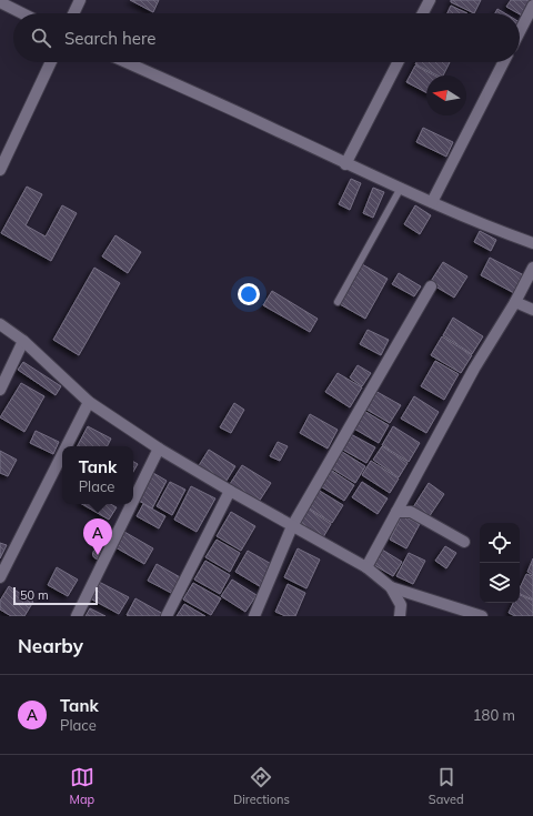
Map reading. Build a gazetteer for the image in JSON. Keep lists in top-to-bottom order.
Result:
{
  "scale_bar": "50 m",
  "north": "left",
  "page": {
    "search": "Search here",
    "popup": ["Tank", "Place"],
    "pins": "A",
    "scale": "50 m",
    "heading": "Nearby",
    "list": [
      {
        "mark": "A",
        "name": "Tank",
        "note": "Place",
        "value": "180 m"
      }
    ],
    "nav": ["Map", "Directions", "Saved"]
  }
}
